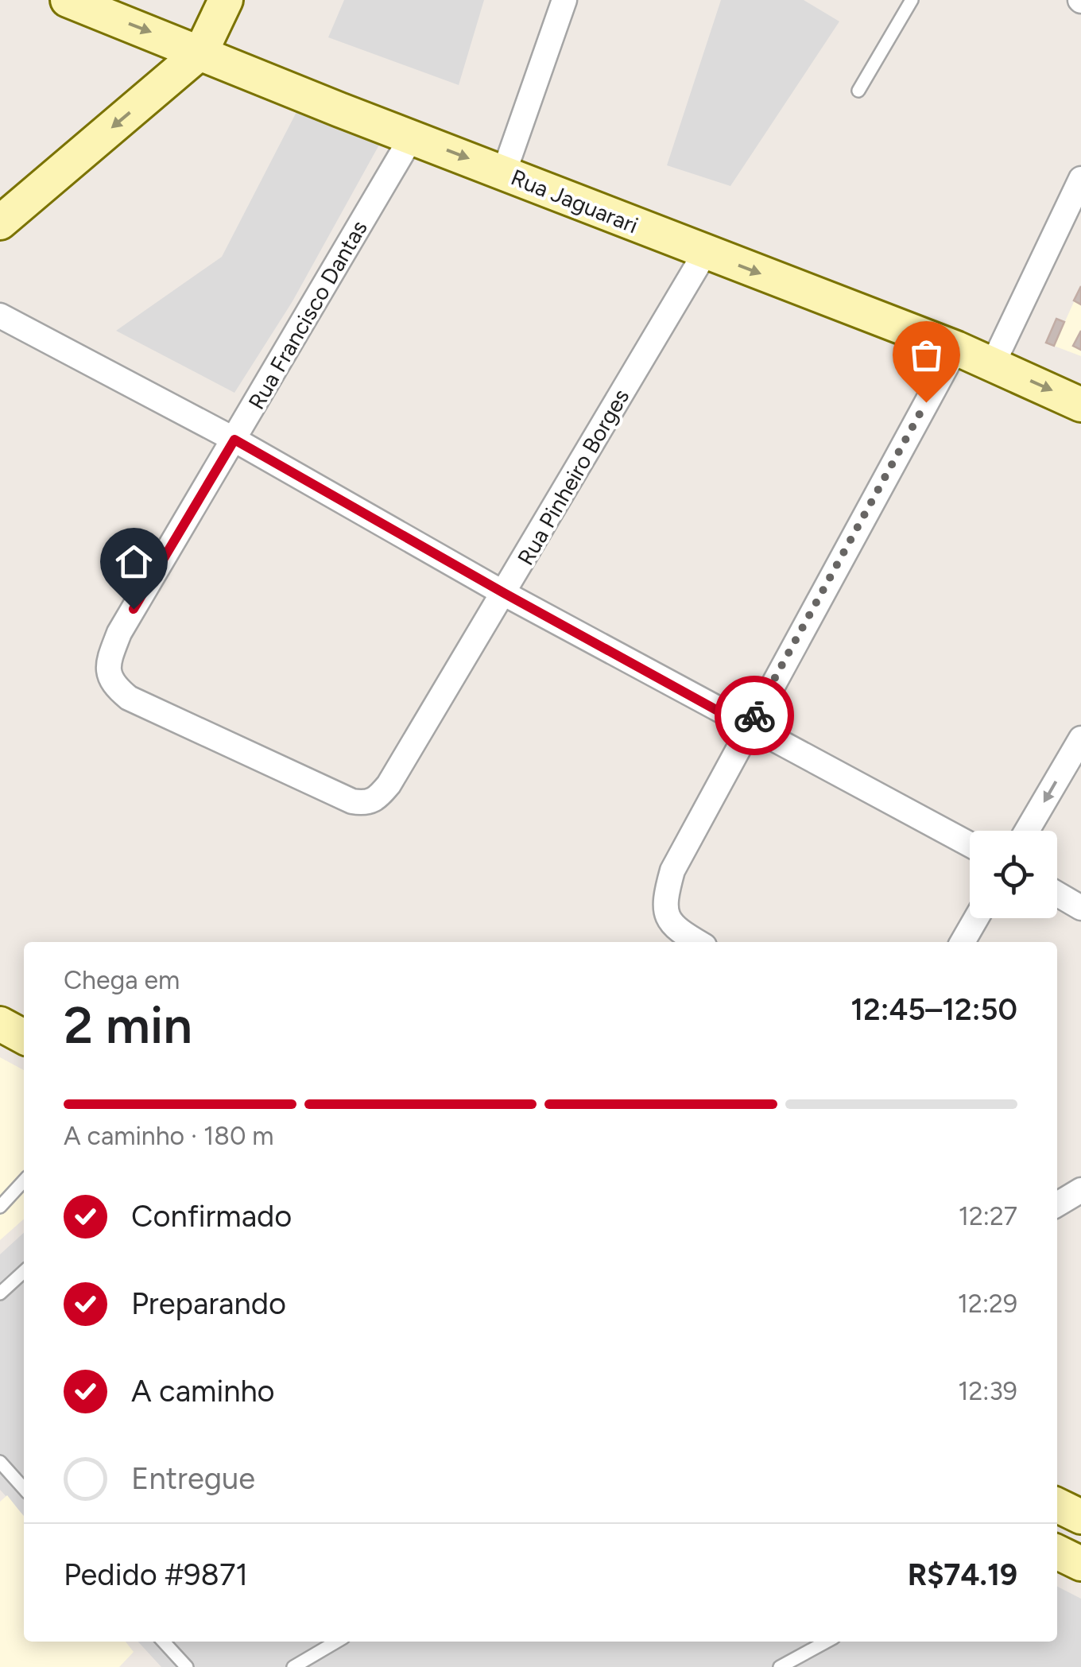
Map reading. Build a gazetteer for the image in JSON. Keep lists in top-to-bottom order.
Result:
{
  "streets": {
    "main road": ["Rua Jaguarari"],
    "street": ["Rua Francisco Dantas", "Rua Pinheiro Borges"]
  },
  "crossings": [
    ["Rua Jaguarari", "Rua Francisco Dantas"],
    ["Rua Jaguarari", "Rua Pinheiro Borges"],
    ["Rua Francisco Dantas", "Rua Pinheiro Borges"]
  ],
  "one_way": ["Rua Jaguarari"],
  "page": {
    "heading": ["2 min", "Chega em", "12:45–12:50"],
    "panel": ["Pedido #9871", "R$74.19"],
    "bar": "A caminho · 180 m",
    "list": [
      ["Confirmado", "12:27"],
      ["Preparando", "12:29"],
      ["A caminho", "12:39"],
      "Entregue"
    ]
  }
}
